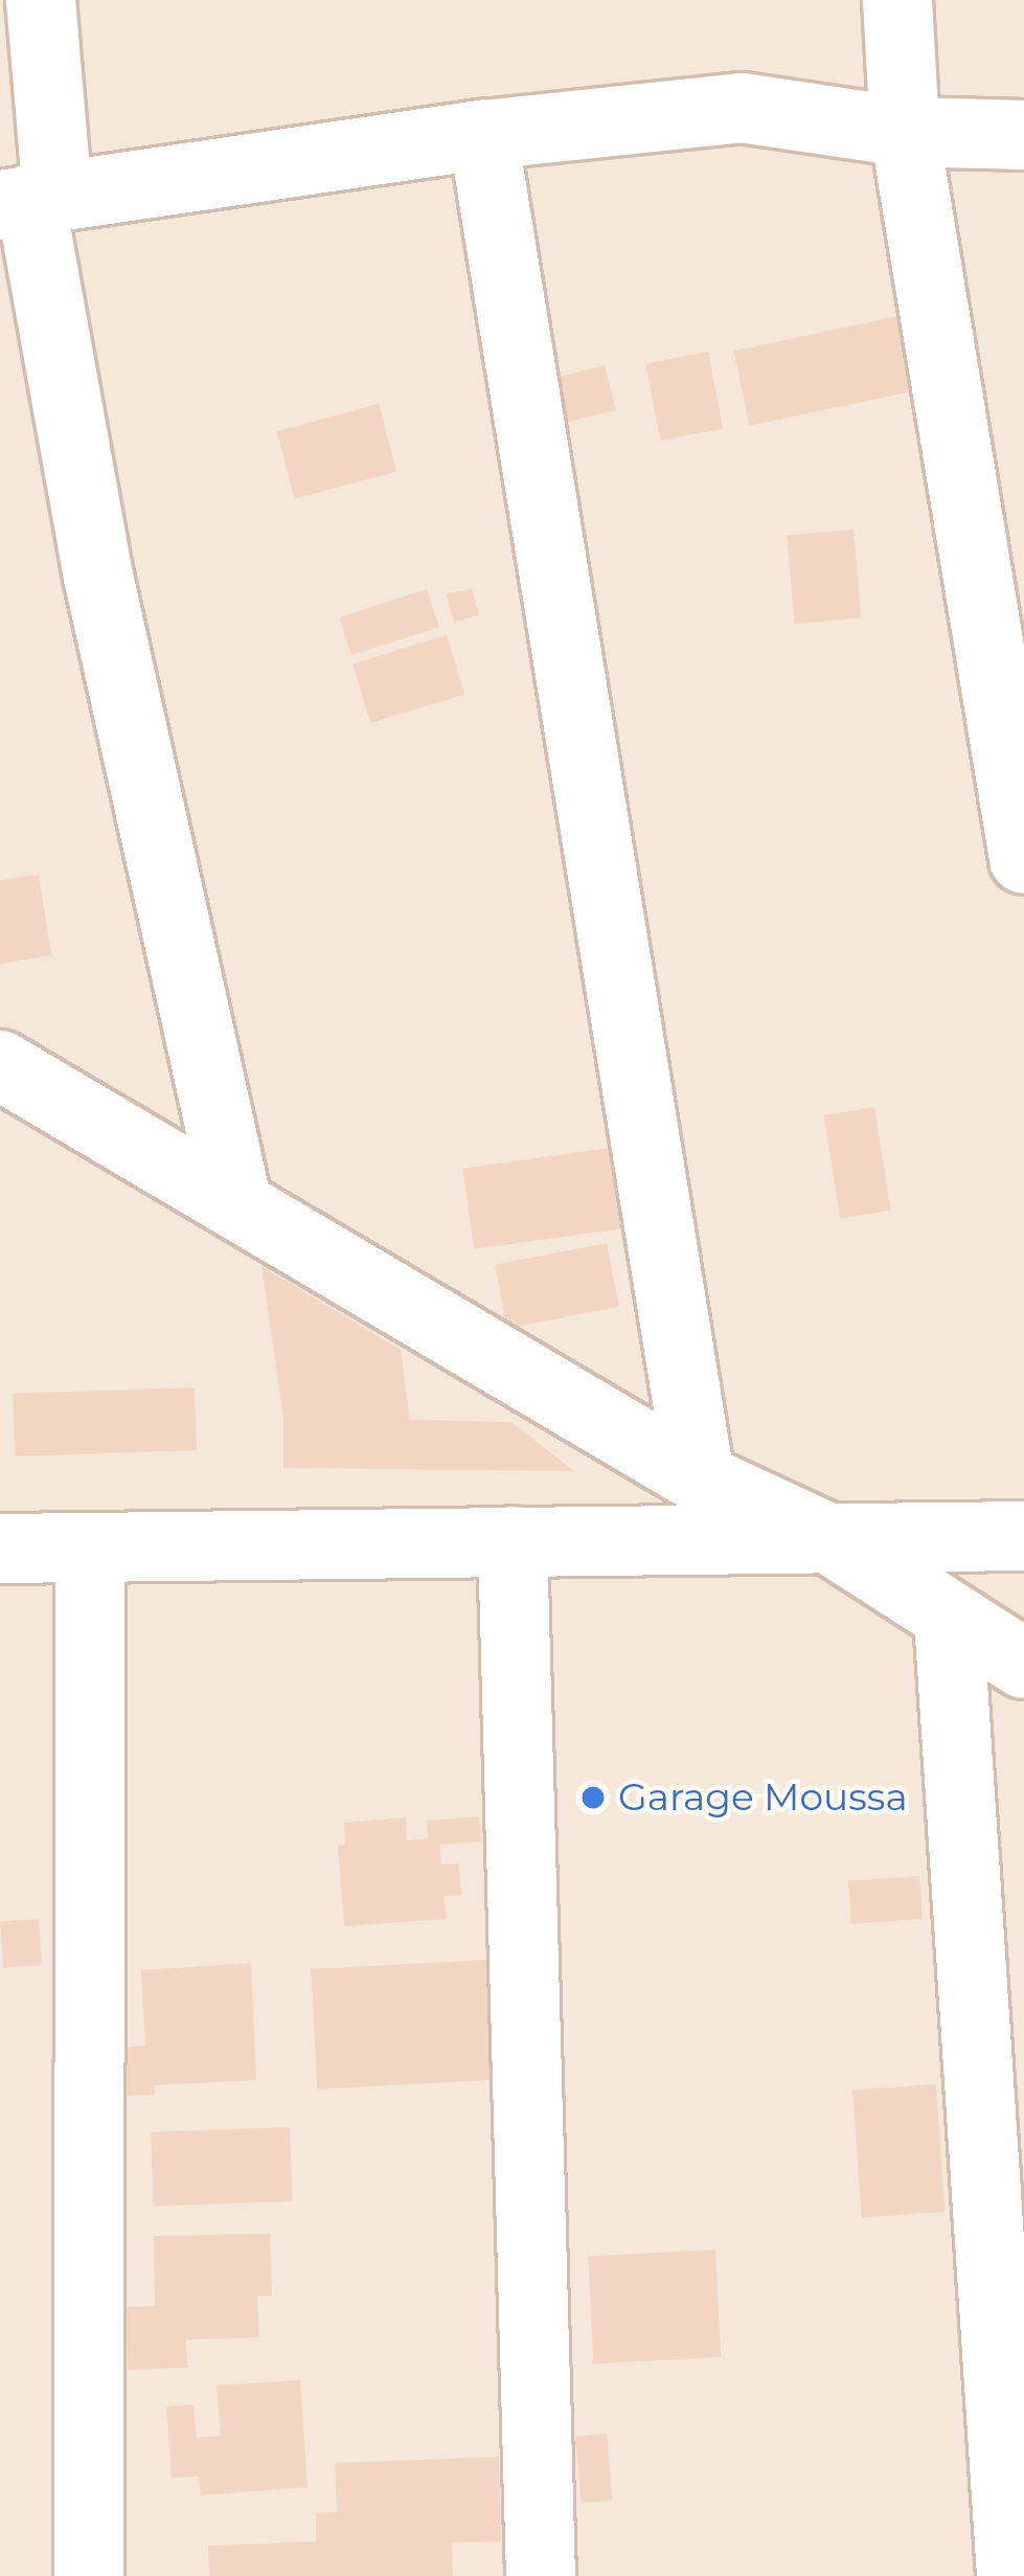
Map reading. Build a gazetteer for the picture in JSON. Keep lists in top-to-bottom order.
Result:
{
  "places": ["Garage Moussa"]
}
